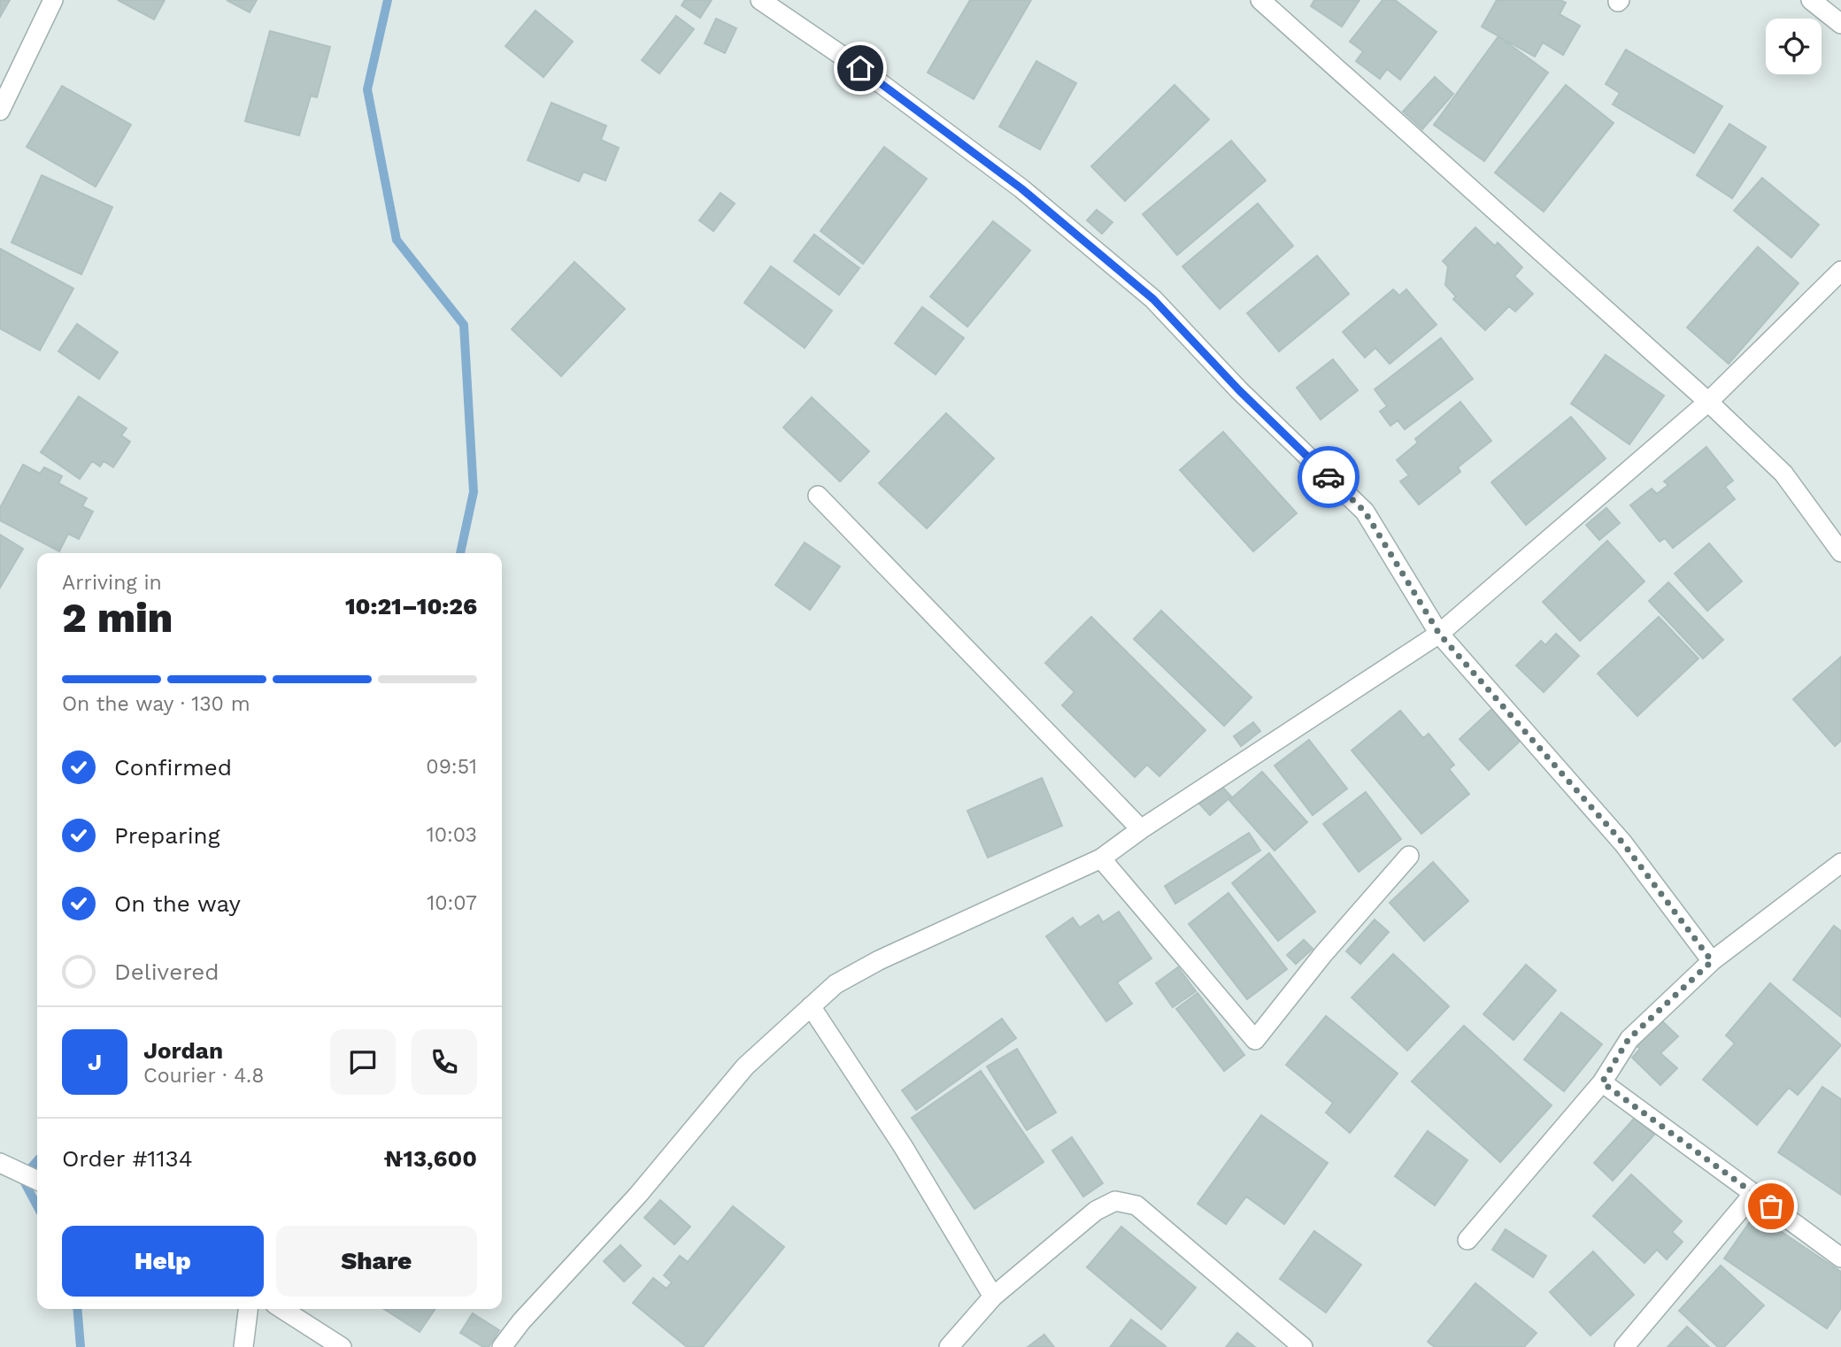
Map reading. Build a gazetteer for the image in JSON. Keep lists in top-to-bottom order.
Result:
{
  "page": {
    "heading": ["2 min", "Arriving in", "10:21–10:26"],
    "panel": [
      "Jordan",
      "Courier · 4.8",
      "Order #1134",
      "₦13,600"
    ],
    "bar": "On the way · 130 m",
    "list": [
      ["Confirmed", "09:51"],
      ["Preparing", "10:03"],
      ["On the way", "10:07"],
      "Delivered"
    ],
    "round": "J",
    "buttons": ["Help", "Share"]
  }
}
